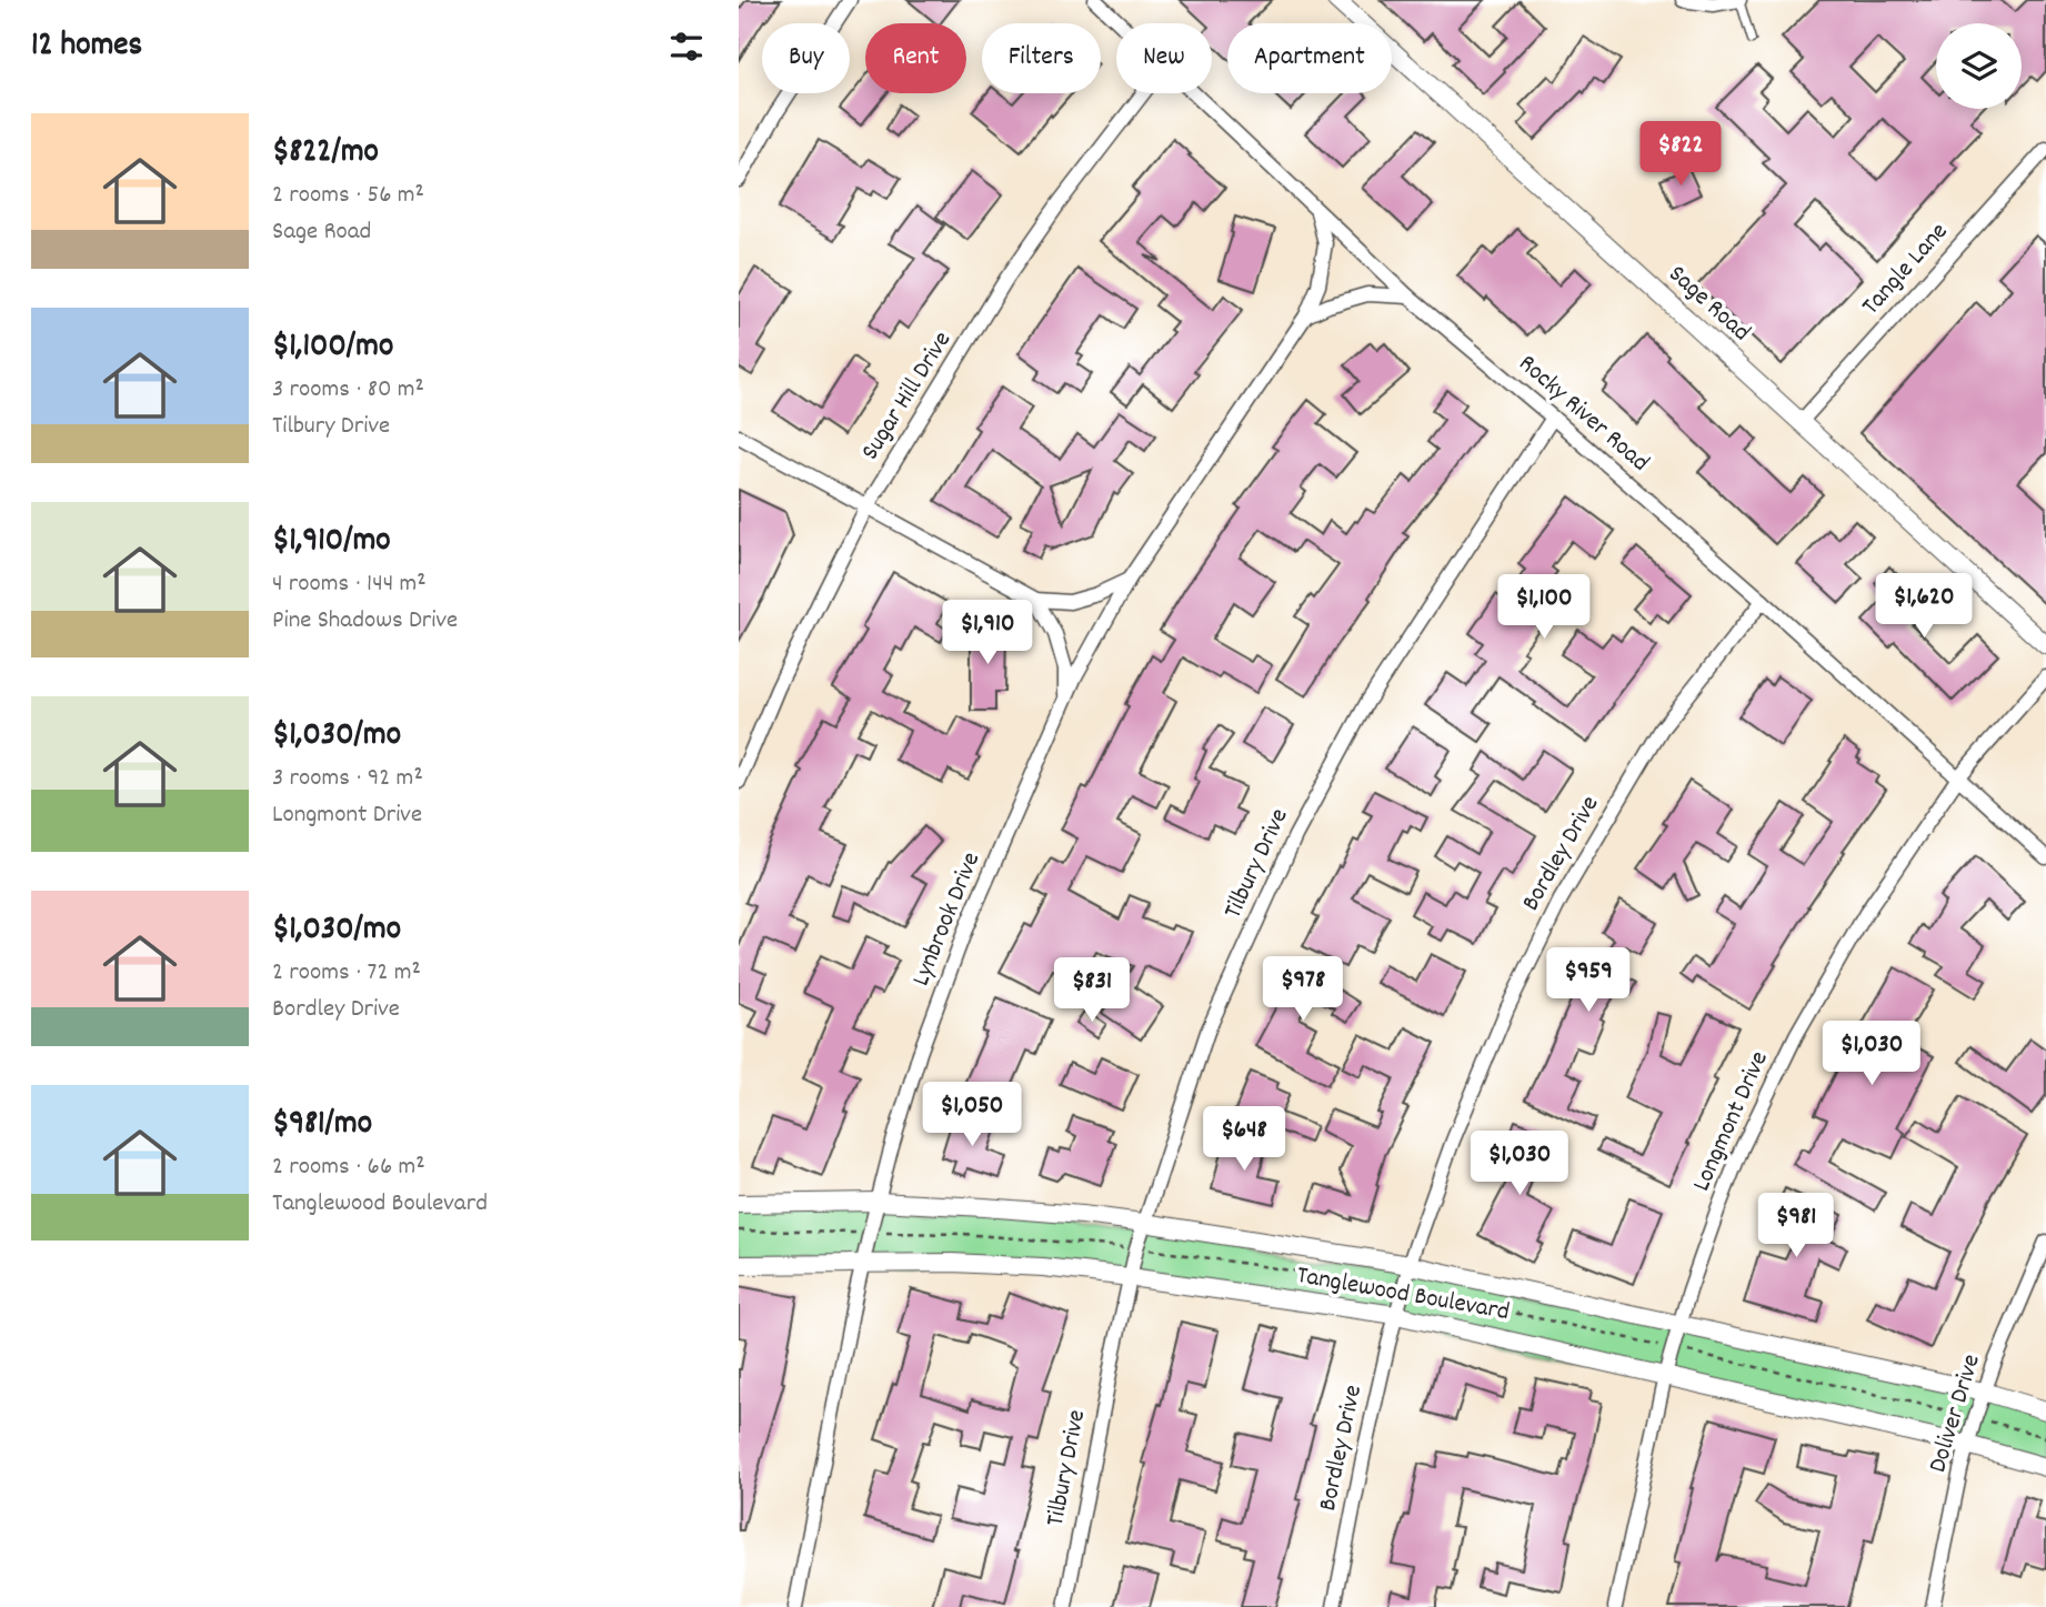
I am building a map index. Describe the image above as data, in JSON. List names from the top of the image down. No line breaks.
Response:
{"streets":{"street":["Tangle Lane","Sage Road","Sugar Hill Drive","Rocky River Road","Bordley Drive","Tilbury Drive","Lynbrook Drive","Longmont Drive","Tanglewood Boulevard","Doliver Drive"]},"crossings":[["Tangle Lane","Sage Road"],["Rocky River Road","Bordley Drive"],["Rocky River Road","Tilbury Drive"],["Rocky River Road","Lynbrook Drive"],["Rocky River Road","Longmont Drive"],["Bordley Drive","Tanglewood Boulevard"],["Tilbury Drive","Tanglewood Boulevard"],["Lynbrook Drive","Tanglewood Boulevard"],["Longmont Drive","Tanglewood Boulevard"],["Tanglewood Boulevard","Doliver Drive"]],"page":{"heading":"12 homes","chip":["Buy","Rent","Filters","New","Apartment"],"list":[{"name":"$822/mo","note":"2 rooms · 56 m² · Sage Road"},{"name":"$1,100/mo","note":"3 rooms · 80 m² · Tilbury Drive"},{"name":"$1,910/mo","note":"4 rooms · 144 m² · Pine Shadows Drive"},{"name":"$1,030/mo","note":"3 rooms · 92 m² · Longmont Drive"},{"name":"$1,030/mo","note":"2 rooms · 72 m² · Bordley Drive"},{"name":"$981/mo","note":"2 rooms · 66 m² · Tanglewood Boulevard"}],"price":["$822","$1,620","$1,100","$1,910","$959","$978","$831","$1,030","$1,050","$648","$1,030","$981"]}}
